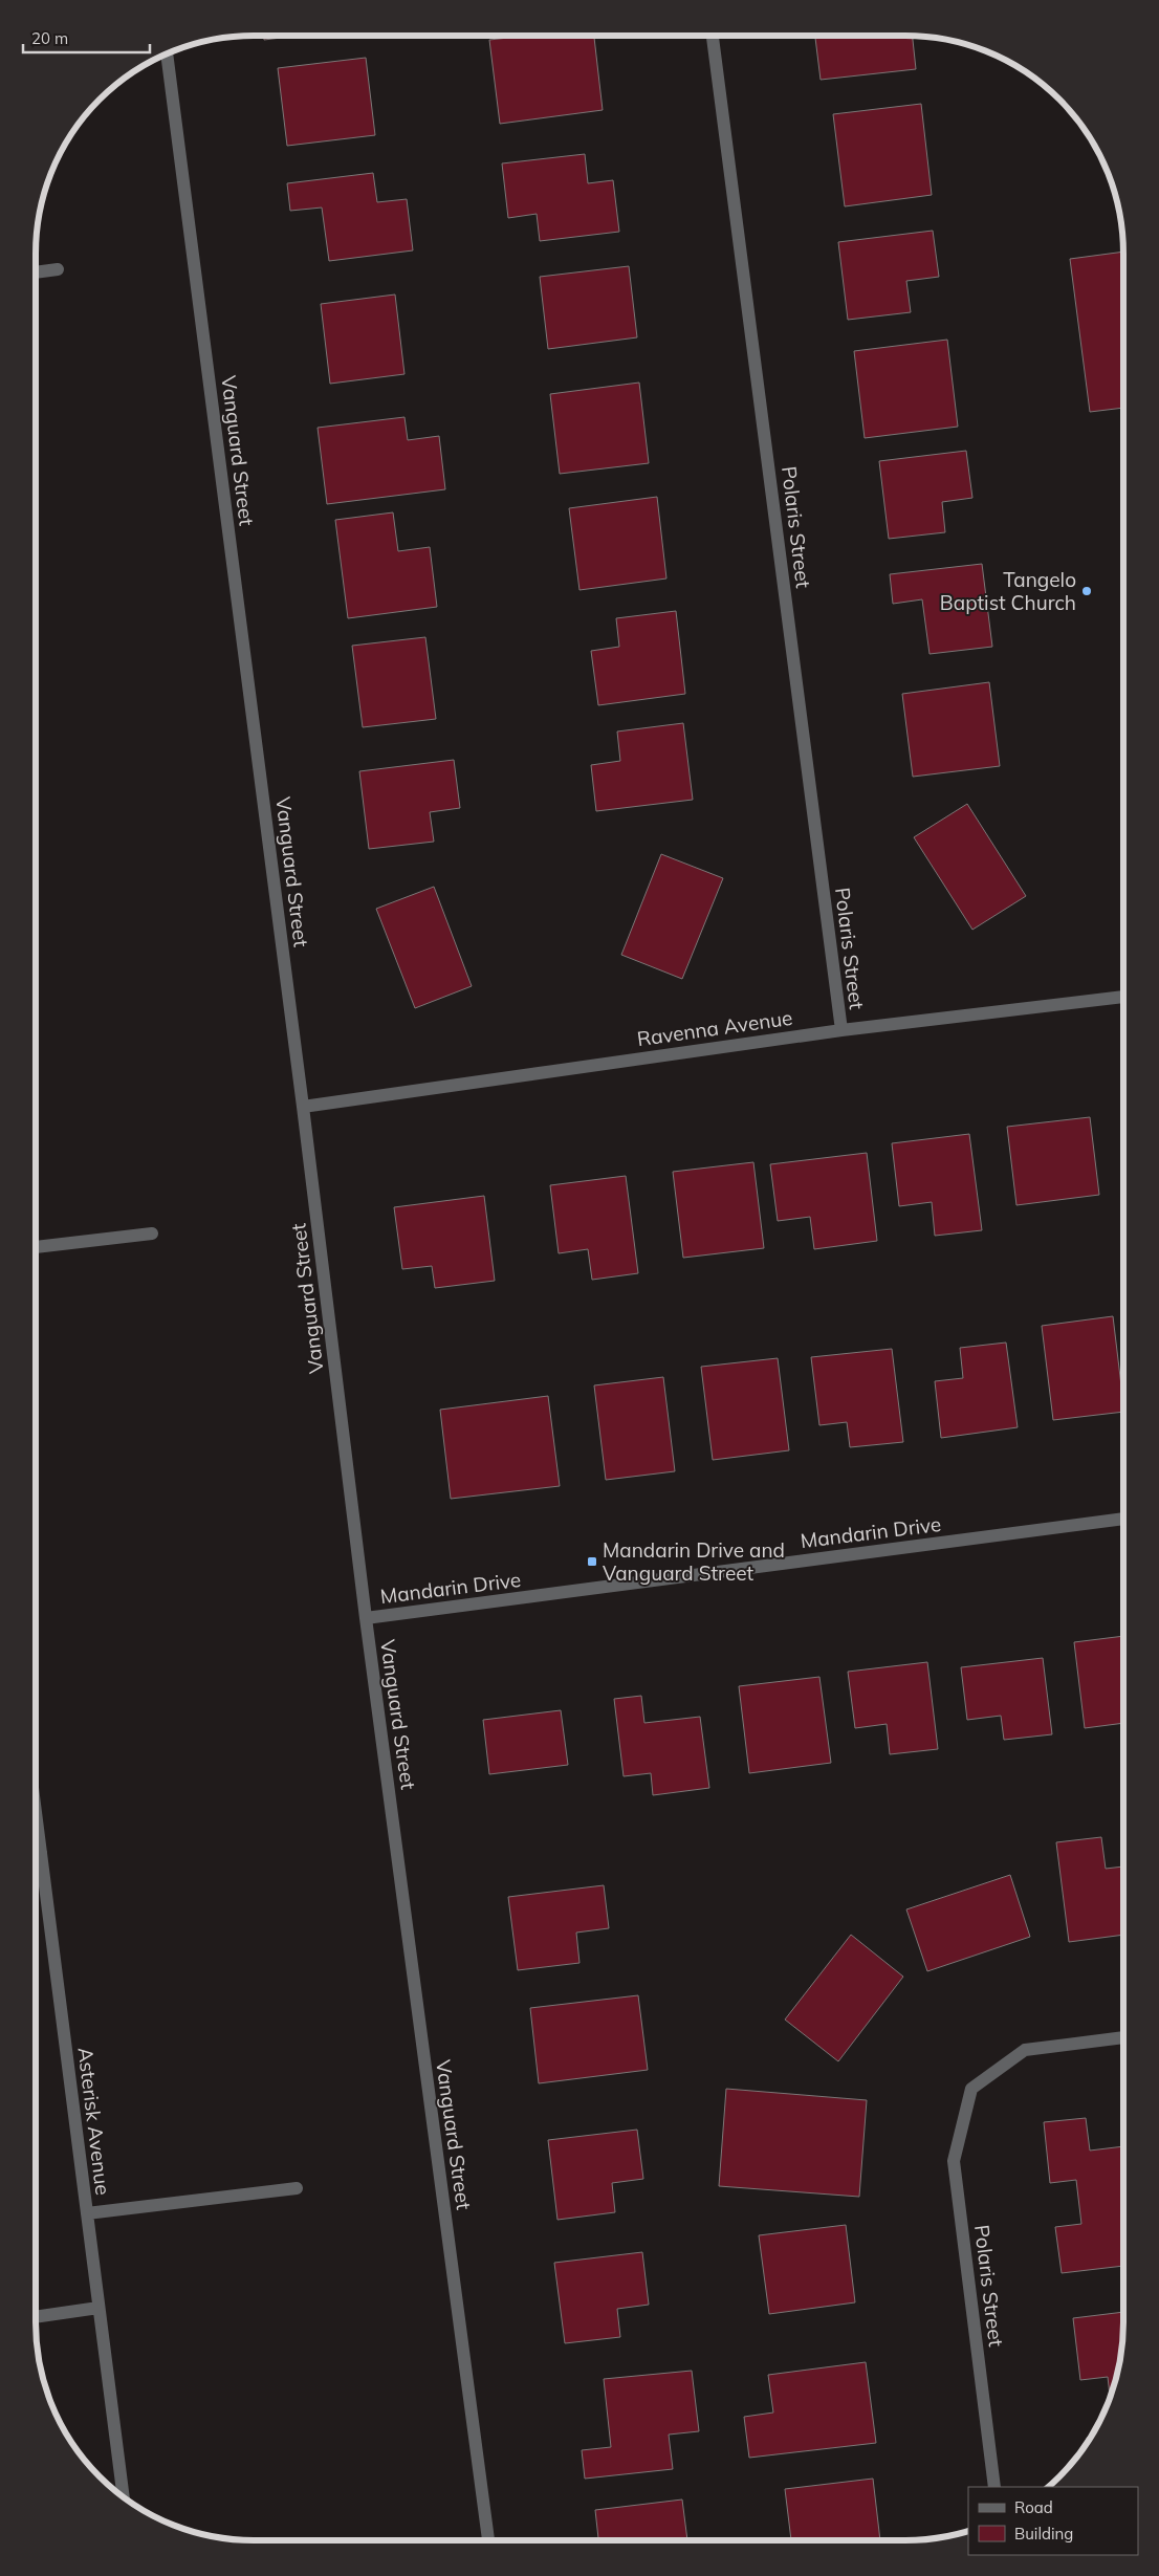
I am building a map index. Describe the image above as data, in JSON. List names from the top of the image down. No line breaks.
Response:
{"streets":{"street":["Vanguard Street","Polaris Street","Ravenna Avenue","Mandarin Drive","Asterisk Avenue"]},"crossings":[["Vanguard Street","Ravenna Avenue"],["Vanguard Street","Mandarin Drive"],["Polaris Street","Ravenna Avenue"]],"places":{"other":["Tangelo Baptist Church"],"transit":["Mandarin Drive and Vanguard Street"]},"legend":["Road","Building"],"scale_bar":"20 m"}
